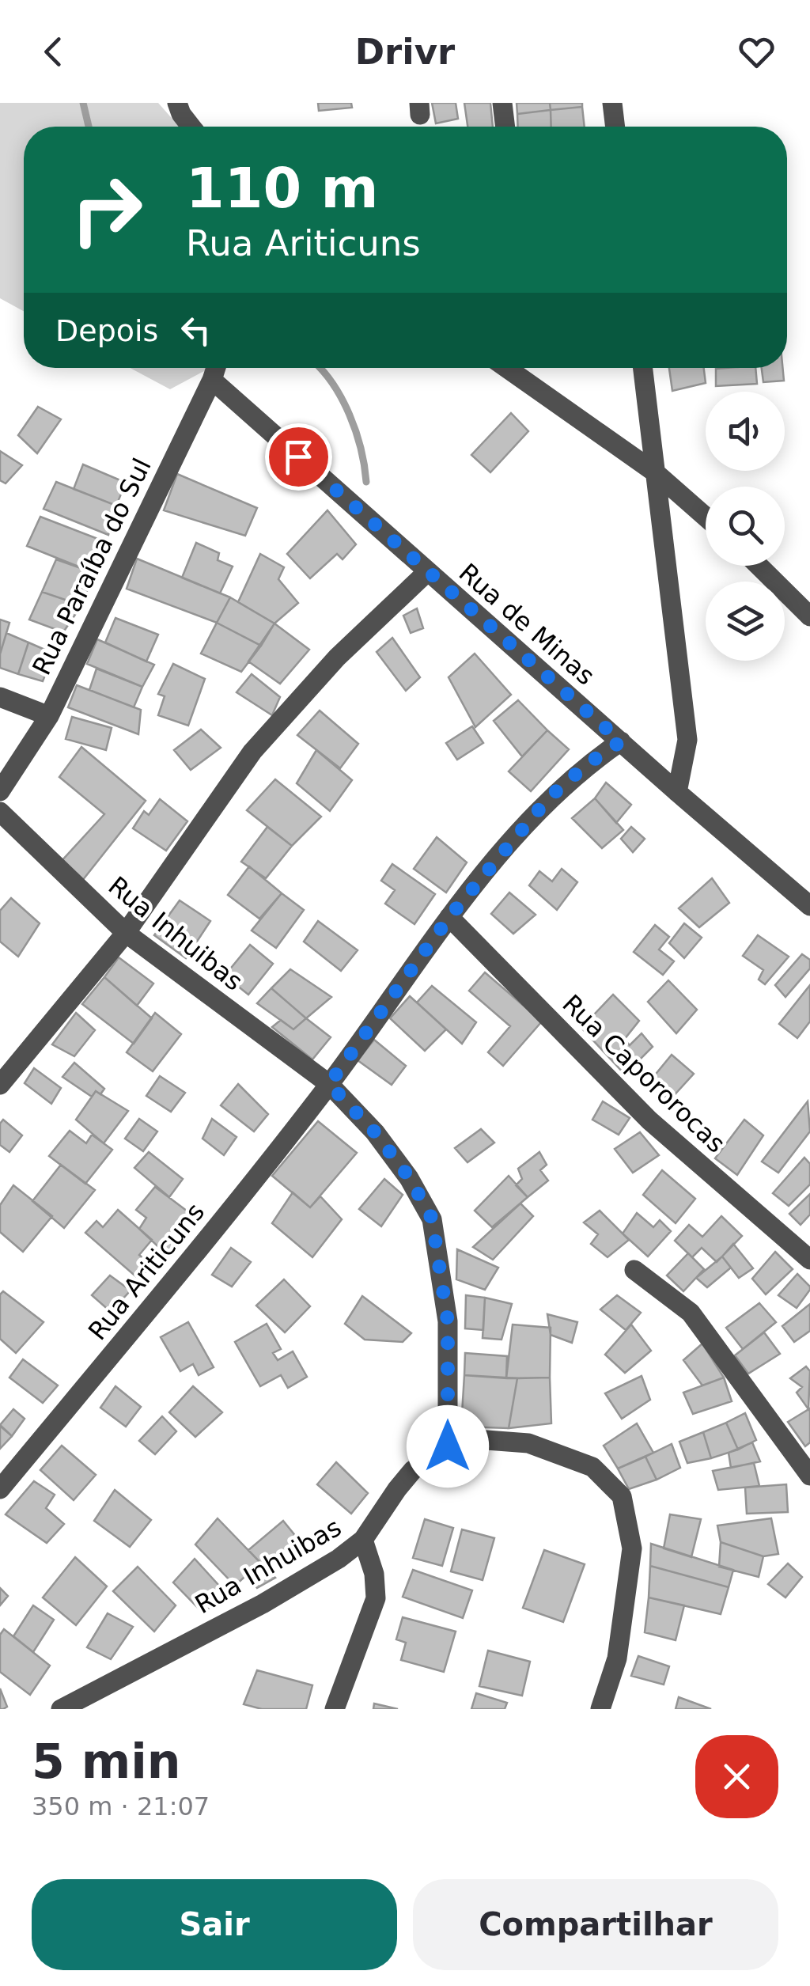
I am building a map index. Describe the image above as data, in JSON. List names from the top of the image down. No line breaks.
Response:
{"streets":{"street":["Rua Paraíba do Sul","Rua de Minas","Rua Inhuibas","Rua Capororocas","Rua Ariticuns"]},"crossings":[["Rua Paraíba do Sul","Rua de Minas"],["Rua de Minas","Rua Ariticuns"],["Rua Inhuibas","Rua Ariticuns"],["Rua Capororocas","Rua Ariticuns"]],"page":{"header":"Drivr","turn":["110 m","Rua Ariticuns"],"then":"Depois","heading":["5 min","350 m · 21:07"],"buttons":["Sair","Compartilhar"]}}
